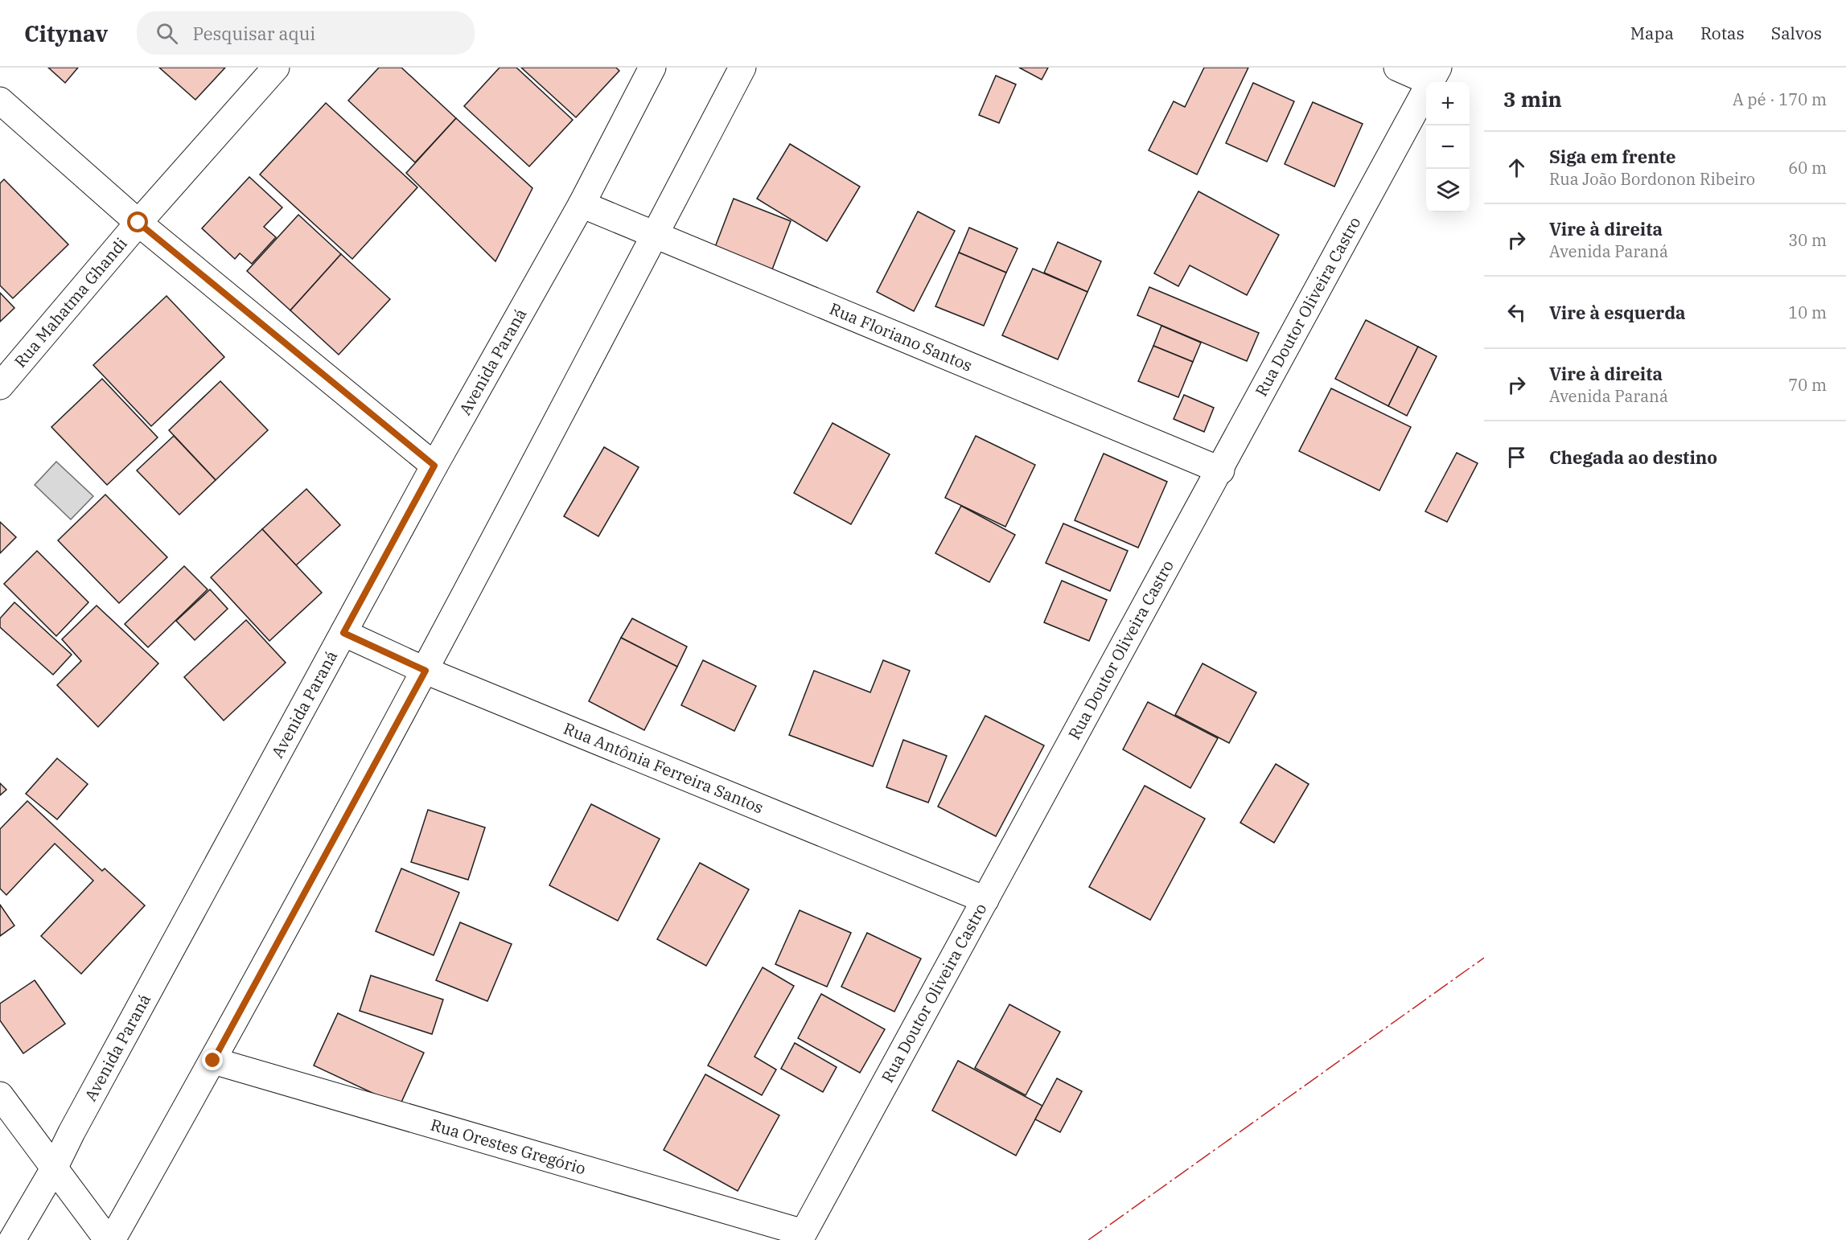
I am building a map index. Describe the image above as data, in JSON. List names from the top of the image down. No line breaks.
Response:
{"streets":{"street":["Rua Mahatma Ghandi","Rua Doutor Oliveira Castro","Rua Floriano Santos","Avenida Paraná","Rua Antônia Ferreira Santos","Rua Orestes Gregório"]},"crossings":[["Rua Doutor Oliveira Castro","Rua Floriano Santos"],["Rua Doutor Oliveira Castro","Rua Antônia Ferreira Santos"],["Rua Doutor Oliveira Castro","Rua Orestes Gregório"],["Rua Floriano Santos","Avenida Paraná"],["Avenida Paraná","Rua Antônia Ferreira Santos"]],"page":{"header":"Citynav","search":"Pesquisar aqui","nav":["Mapa","Rotas","Salvos"],"heading":["3 min","A pé · 170 m"],"map_buttons":["+","−"],"list":[["Siga em frente","Rua João Bordonon Ribeiro","60 m"],["Vire à direita","Avenida Paraná","30 m"],["Vire à esquerda","10 m"],["Vire à direita","Avenida Paraná","70 m"],"Chegada ao destino"]}}
